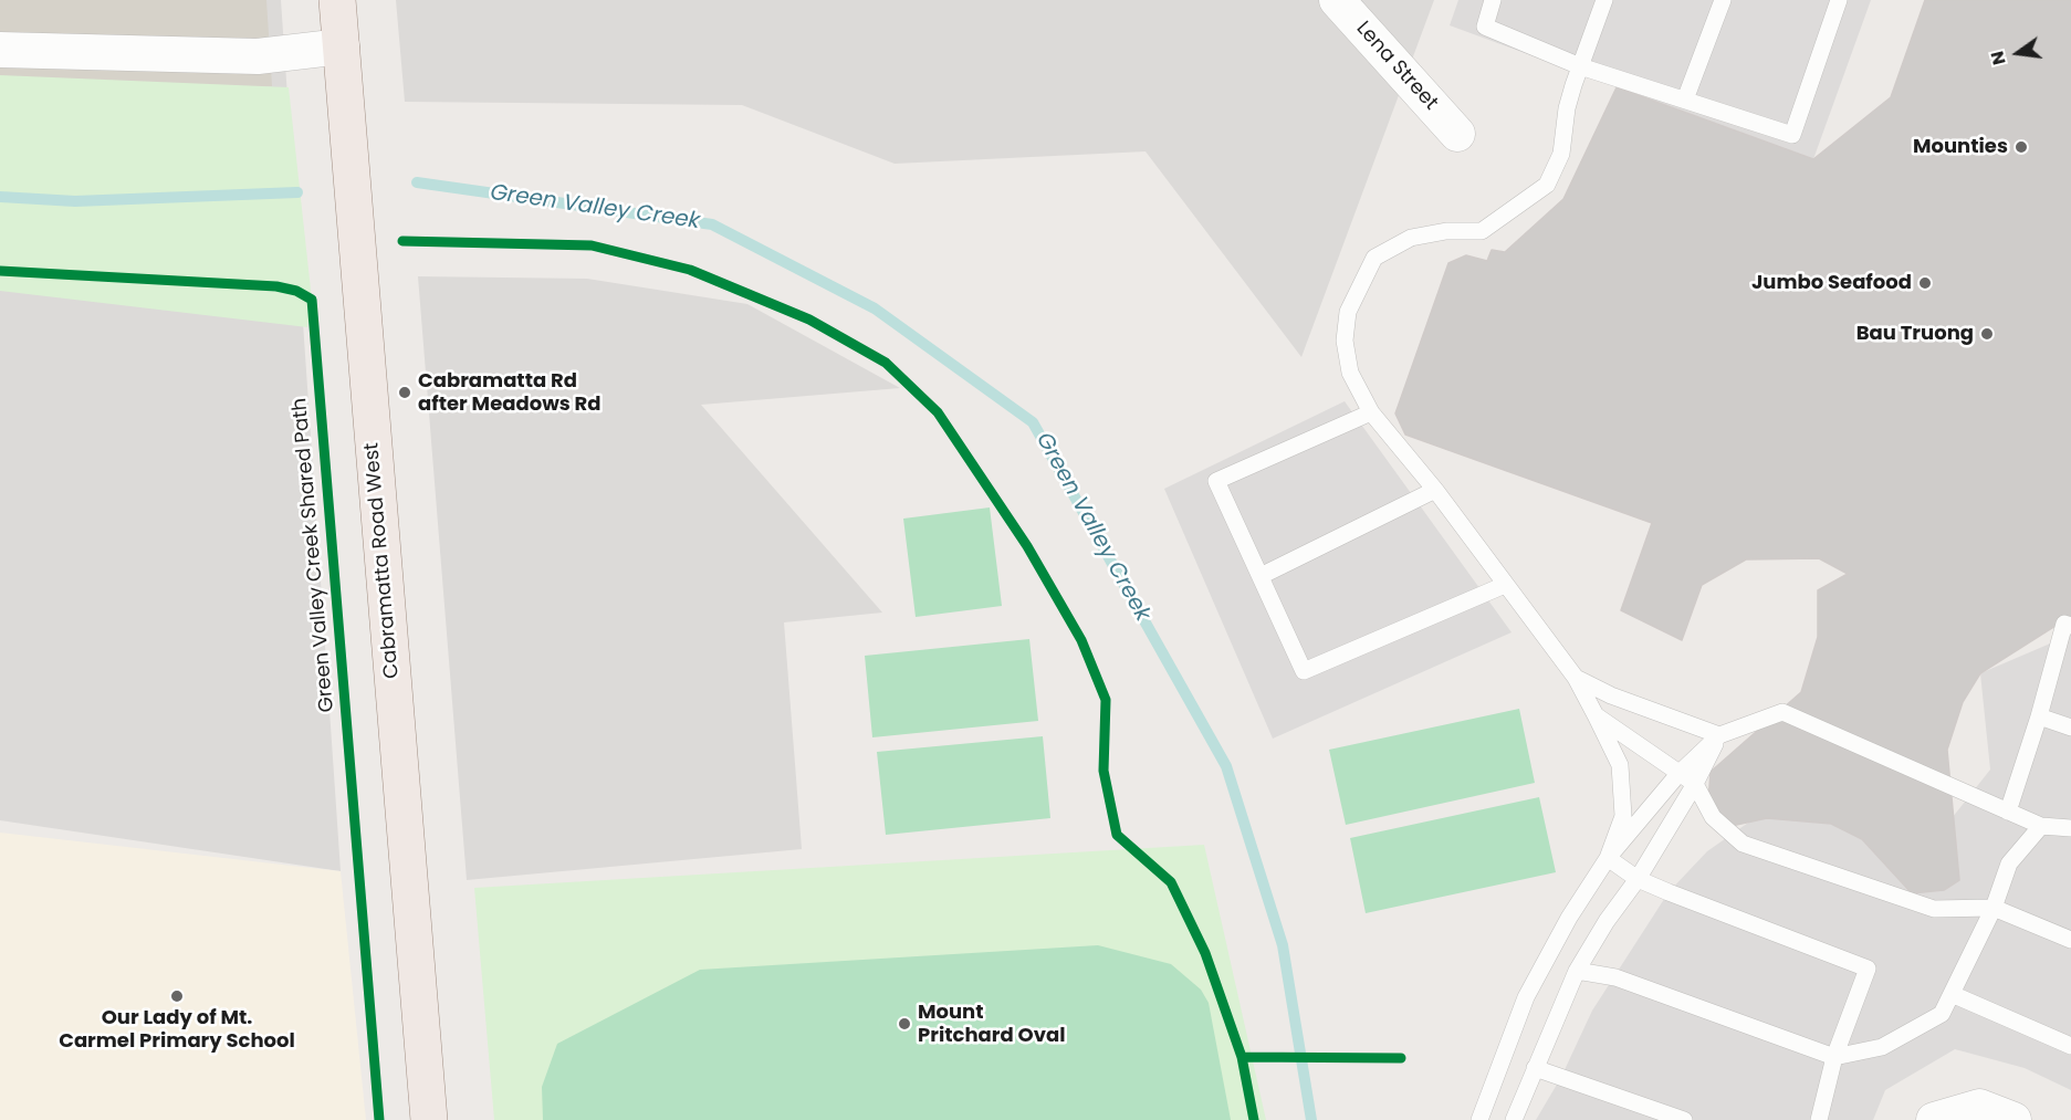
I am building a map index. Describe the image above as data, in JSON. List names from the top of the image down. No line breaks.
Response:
{"streets":{"main road":["Cabramatta Road West"],"street":["Lena Street"],"cycle path":["Green Valley Creek Shared Path"]},"water":["Green Valley Creek"],"places":["Mounties","Jumbo Seafood","Bau Truong","Cabramatta Rd after Meadows Rd","Our Lady of Mt. Carmel Primary School","Mount Pritchard Oval"],"north":"left"}
